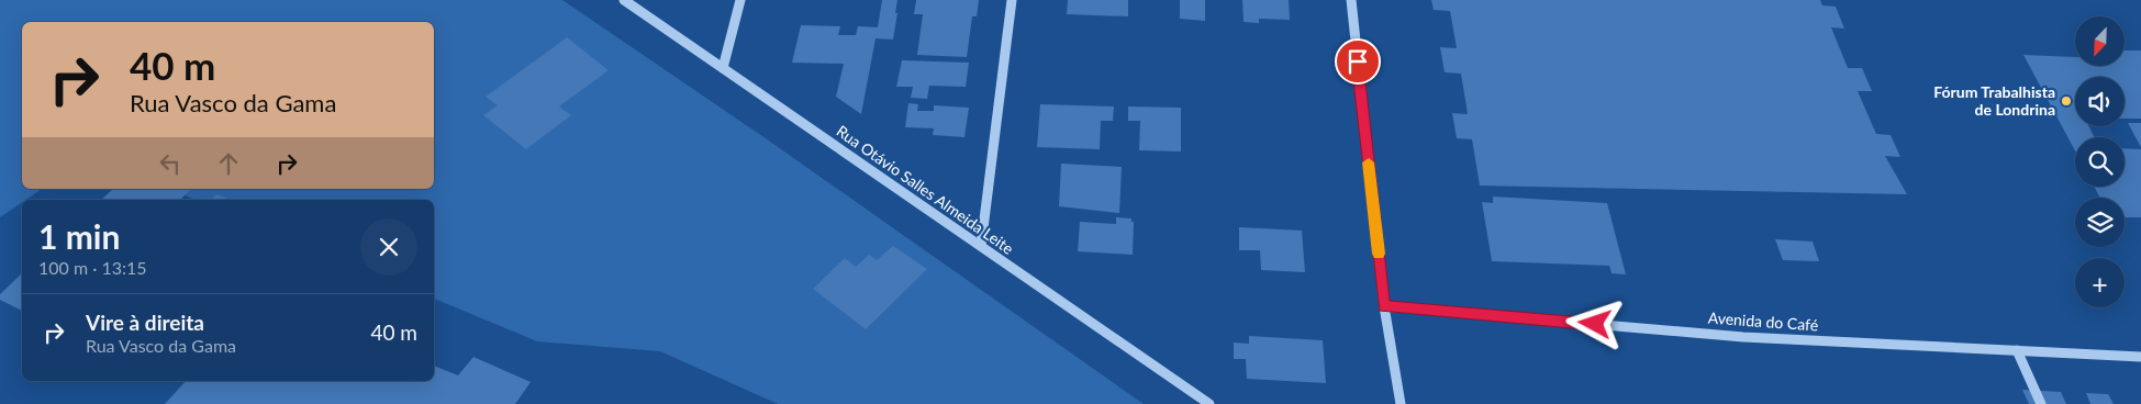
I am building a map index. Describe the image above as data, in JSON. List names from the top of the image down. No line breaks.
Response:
{"streets":{"street":["Rua Otávio Salles Almeida Leite","Avenida do Café"]},"places":["Fórum Trabalhista de Londrina"],"north":"bottom left","page":{"map_buttons":"+","turn":["40 m","Rua Vasco da Gama"],"heading":["1 min","100 m · 13:15"],"list":[{"name":"Vire à direita","note":"Rua Vasco da Gama","value":"40 m"}]}}
